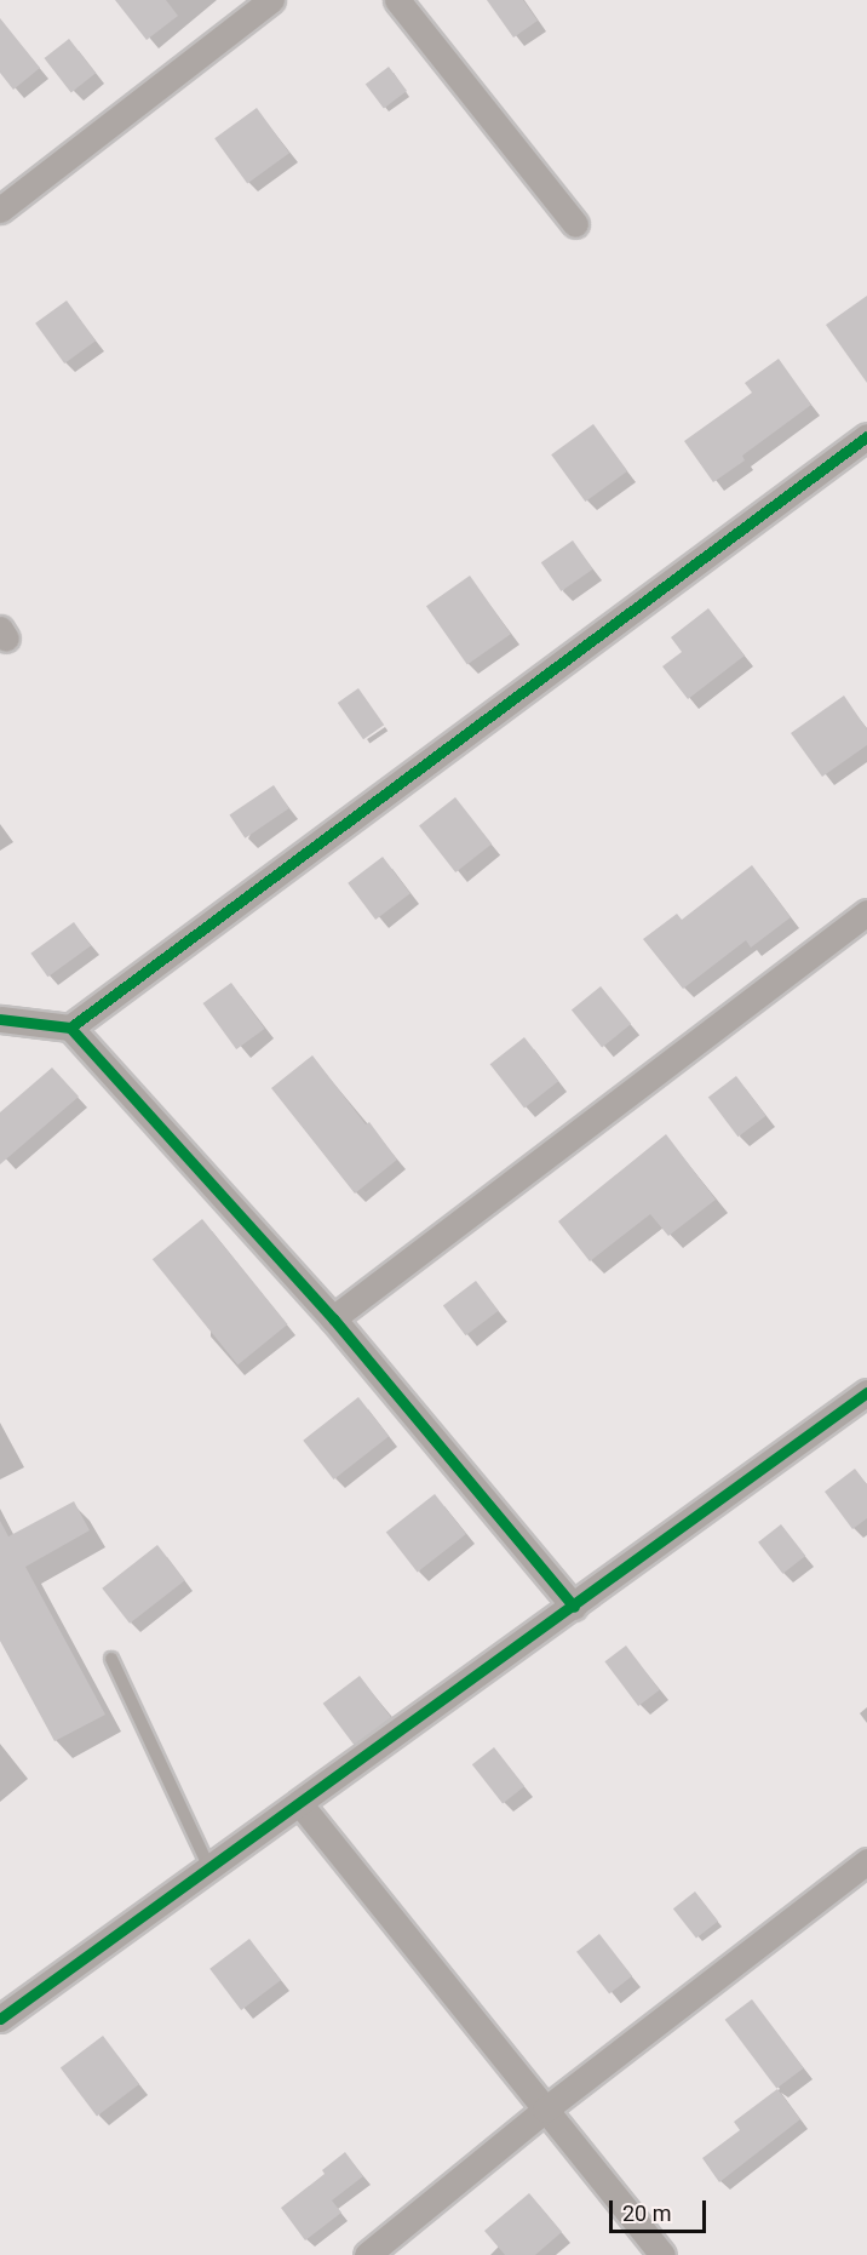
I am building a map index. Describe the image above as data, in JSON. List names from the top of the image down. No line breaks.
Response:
{"scale_bar":"20 m"}
